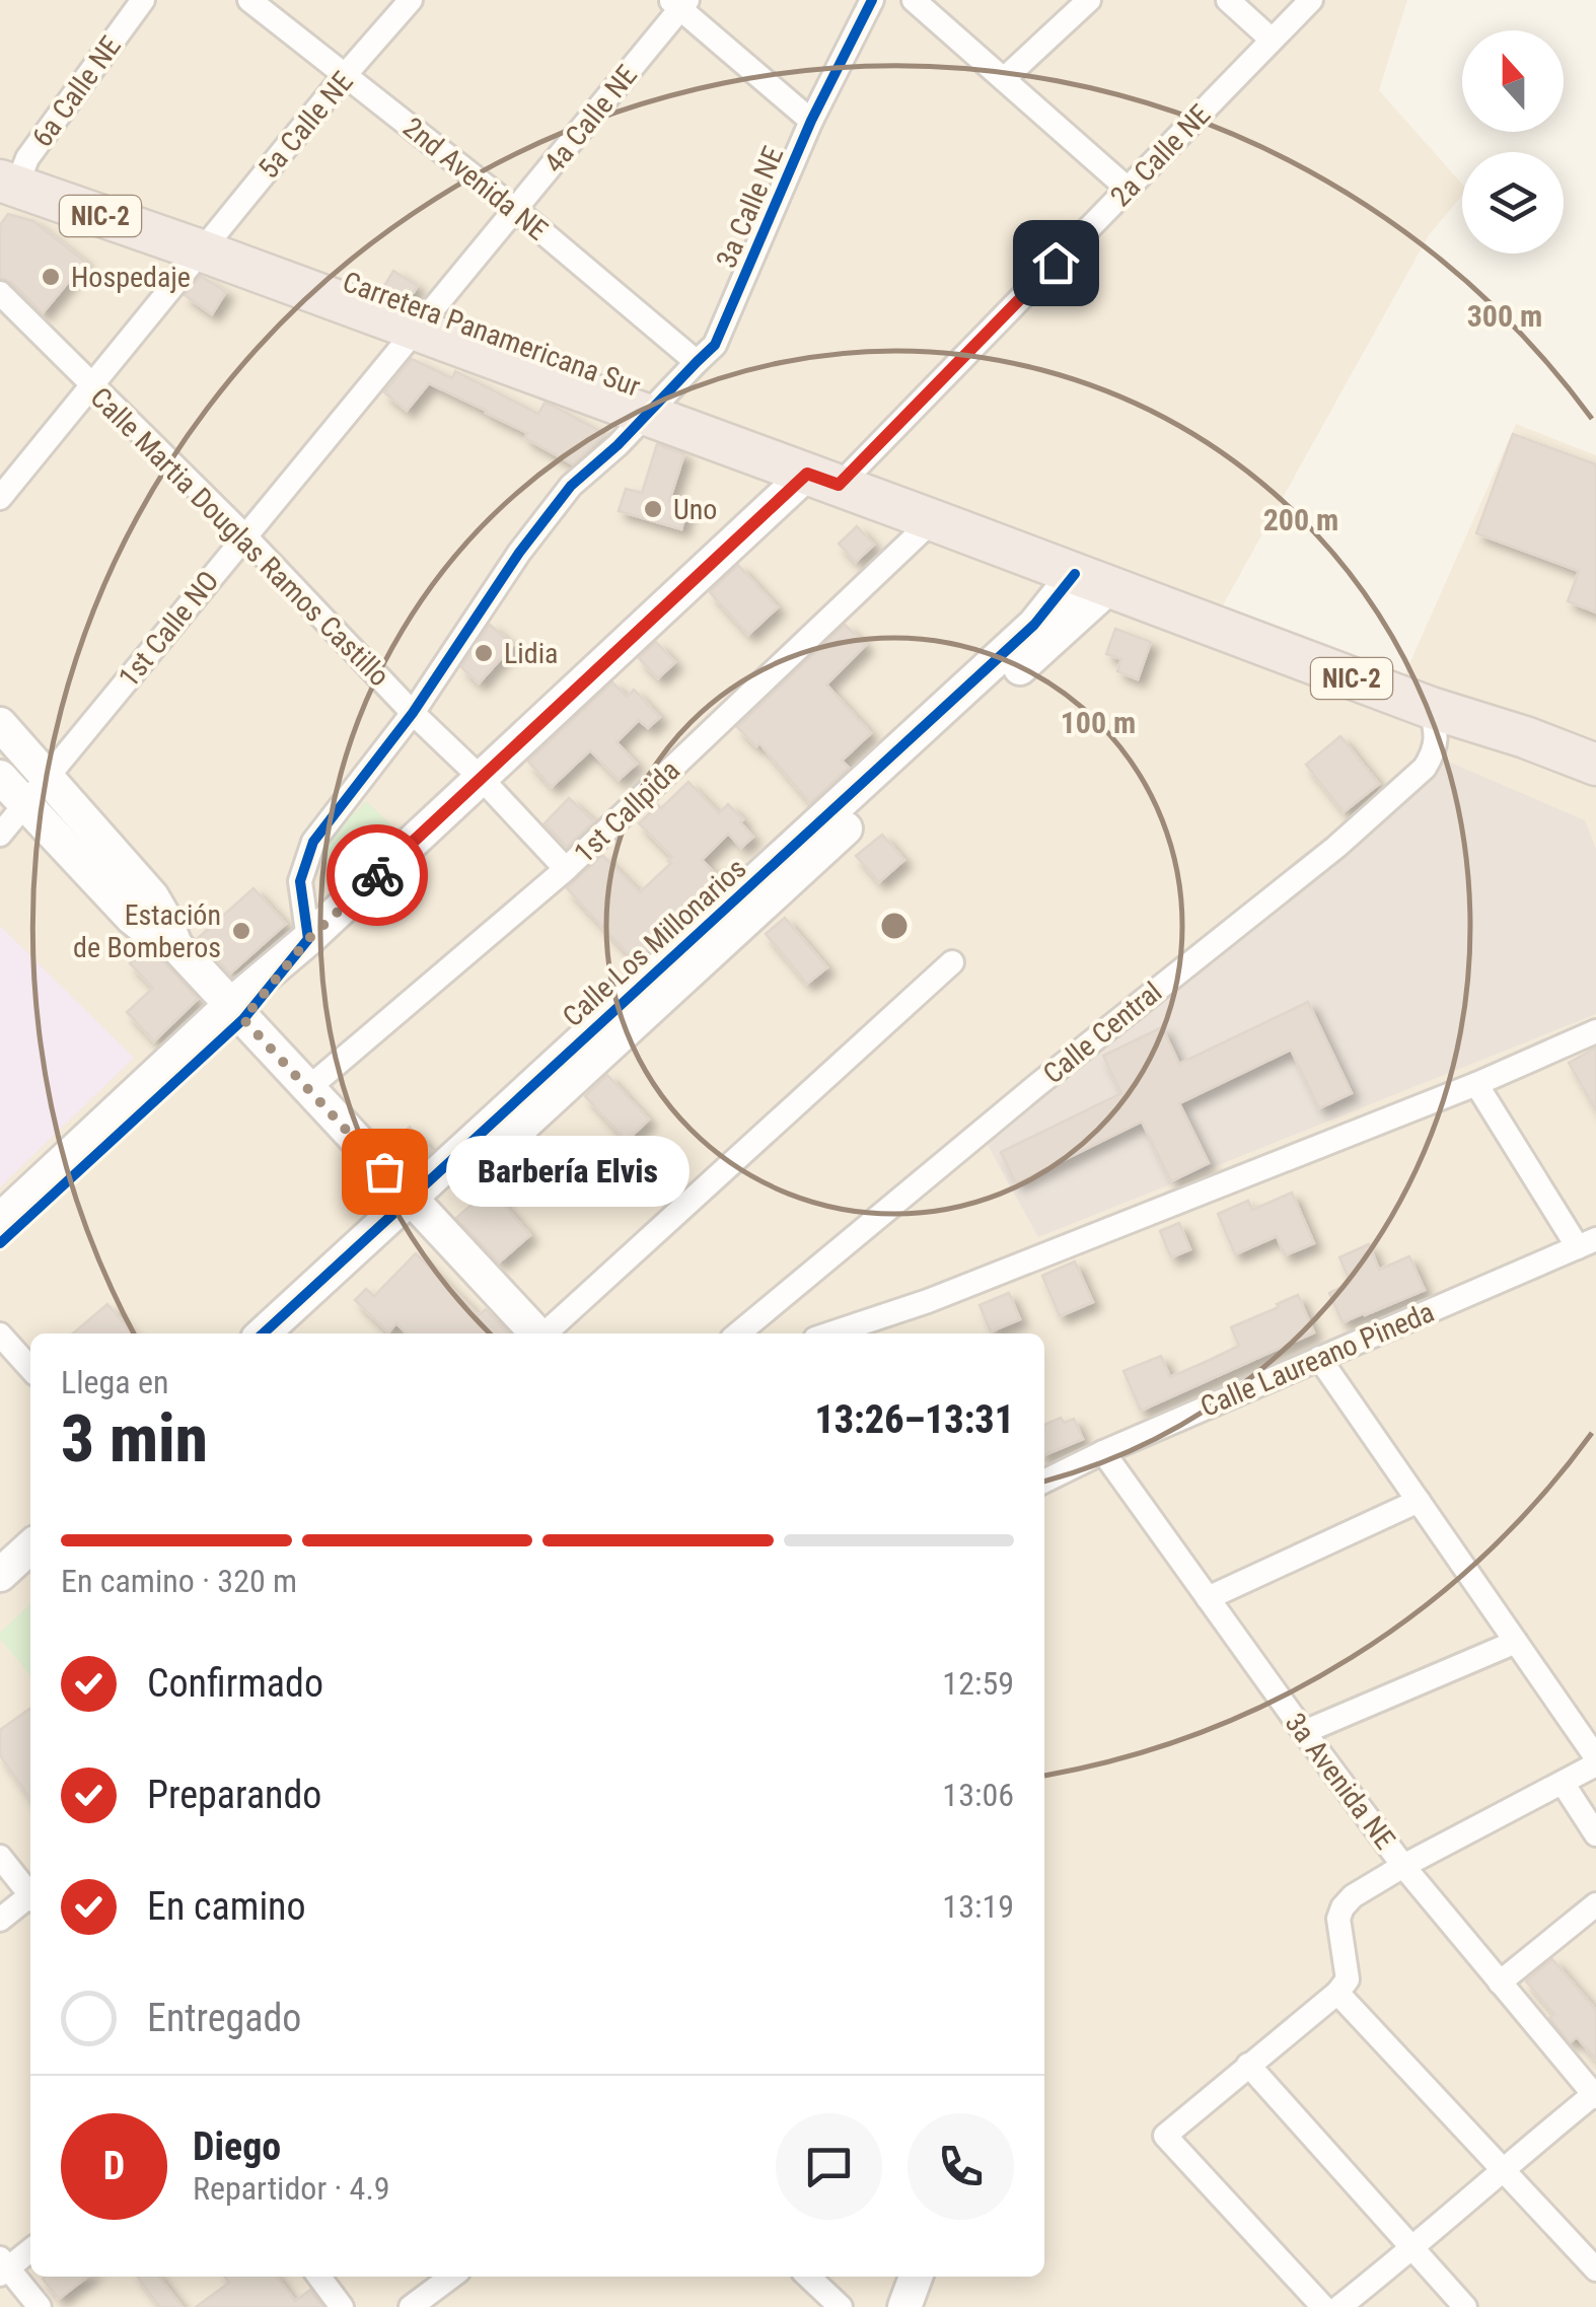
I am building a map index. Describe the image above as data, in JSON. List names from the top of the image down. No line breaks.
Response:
{"streets":{"highway":["NIC-2","Carretera Panamericana Sur"],"street":["6a Calle NE","4a Calle NE","5a Calle NE","2a Calle NE","2nd Avenida NE","3a Calle NE","Calle Martia Douglas Ramos Castillo","1st Calle NO","1st Callpida","Calle Los Millonarios","Calle Central","Calle Laureano Pineda","3a Avenida NE"]},"crossings":[["6a Calle NE","Carretera Panamericana Sur"],["4a Calle NE","2nd Avenida NE"],["4a Calle NE","Carretera Panamericana Sur"],["4a Calle NE","1st Calle NO"],["5a Calle NE","2nd Avenida NE"],["5a Calle NE","Carretera Panamericana Sur"],["5a Calle NE","Calle Martia Douglas Ramos Castillo"],["2a Calle NE","Carretera Panamericana Sur"],["2nd Avenida NE","3a Calle NE"],["3a Calle NE","Carretera Panamericana Sur"],["3a Calle NE","Calle Martia Douglas Ramos Castillo"],["Carretera Panamericana Sur","1st Calle NO"],["Carretera Panamericana Sur","1st Callpida"],["Carretera Panamericana Sur","Calle Los Millonarios"],["Carretera Panamericana Sur","Calle Central"],["Calle Martia Douglas Ramos Castillo","1st Calle NO"],["Calle Martia Douglas Ramos Castillo","1st Callpida"],["Calle Laureano Pineda","3a Avenida NE"]],"places":["Hospedaje","Uno","Lidia","Estación de Bomberos","Barbería Elvis"],"north":"top","page":{"bubble":"Barbería Elvis","heading":["3 min","Llega en","13:26–13:31"],"panel":["Diego","Repartidor · 4.9"],"bar":"En camino · 320 m","list":[["Confirmado","12:59"],["Preparando","13:06"],["En camino","13:19"],"Entregado"],"round":"D"},"rings":["300 m","200 m","100 m"]}
